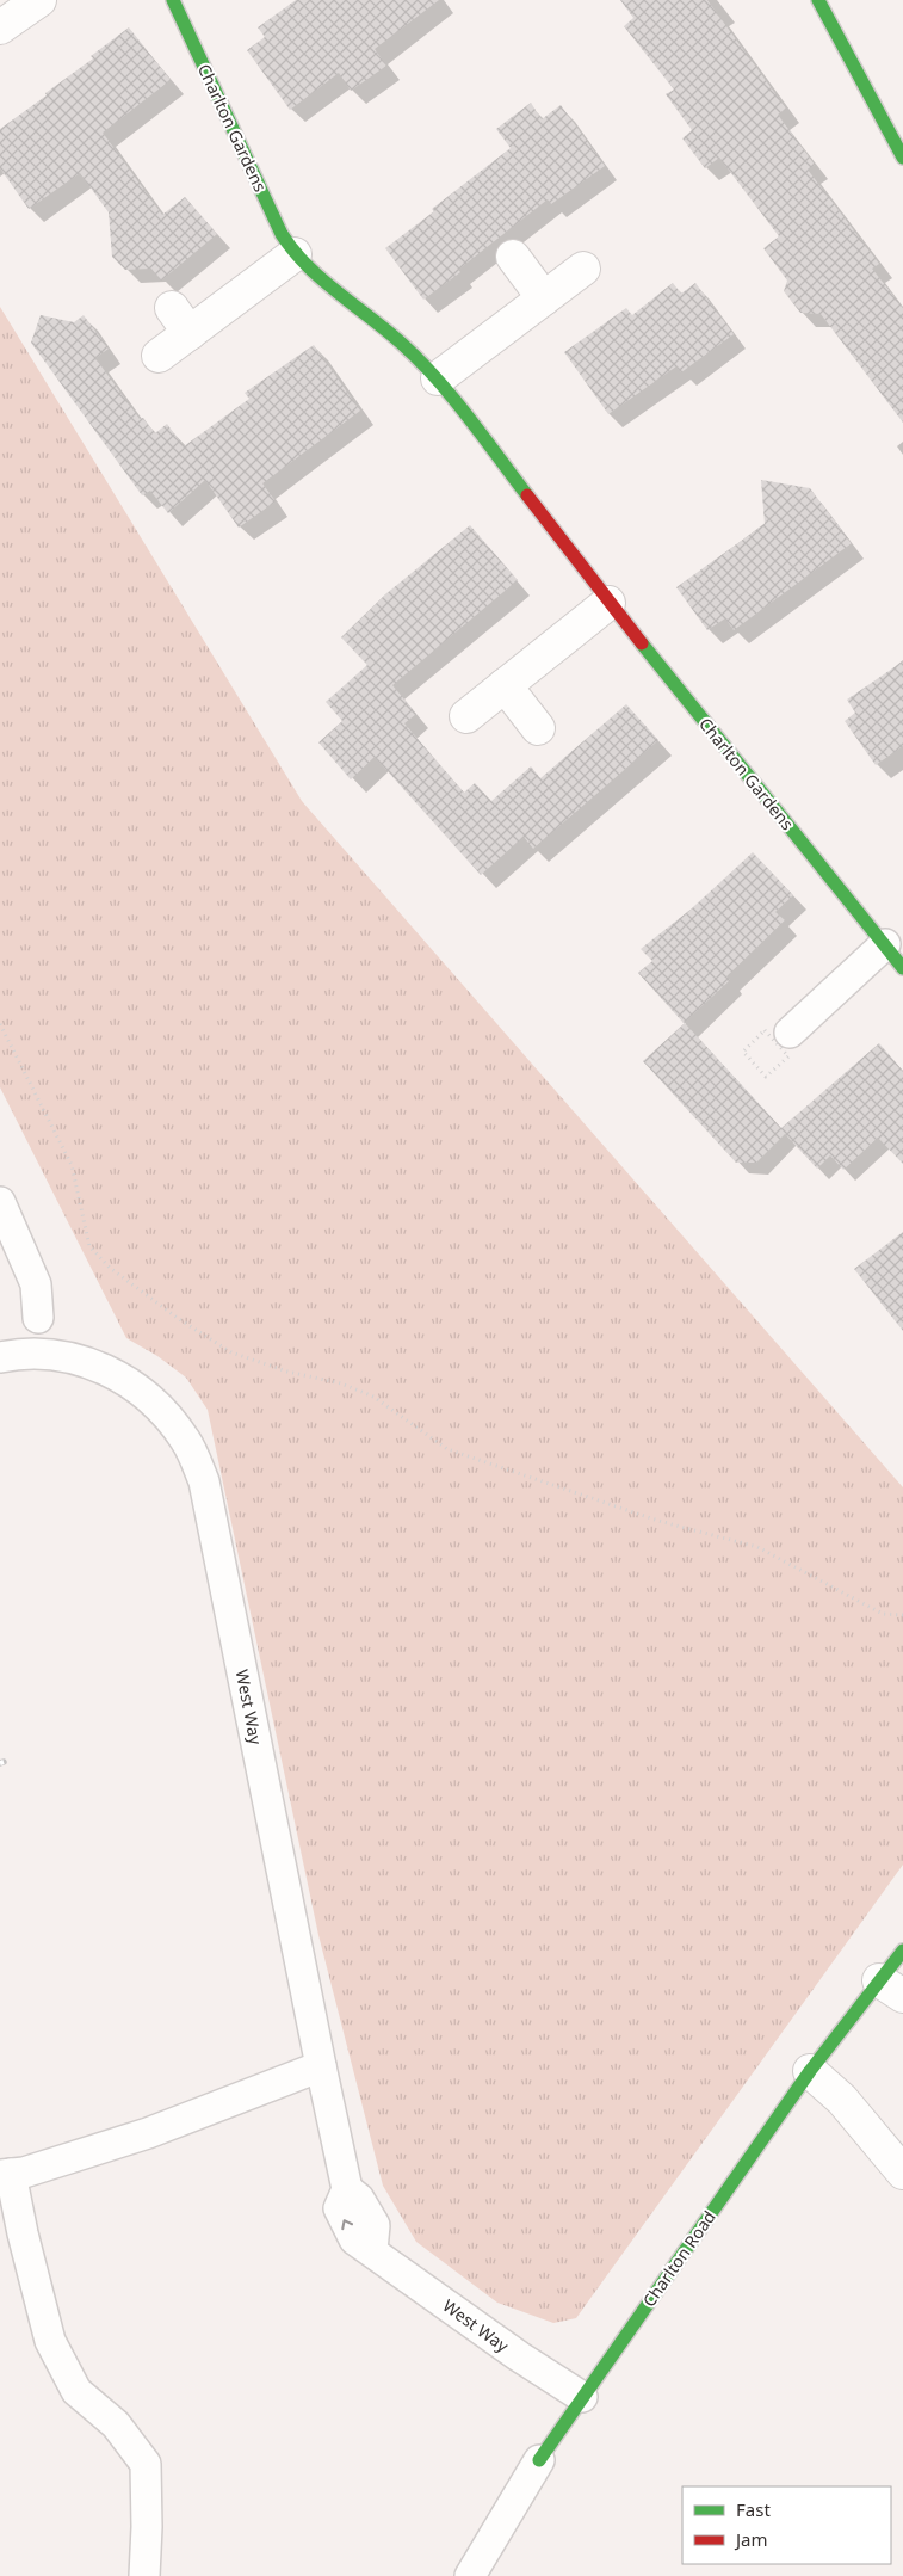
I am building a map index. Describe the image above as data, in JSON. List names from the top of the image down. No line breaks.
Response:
{"streets":{"street":["Charlton Gardens","Charlton Road"],"lane":["West Way"]},"crossings":[["West Way","Charlton Road"]],"legend":["Fast","Jam"]}
